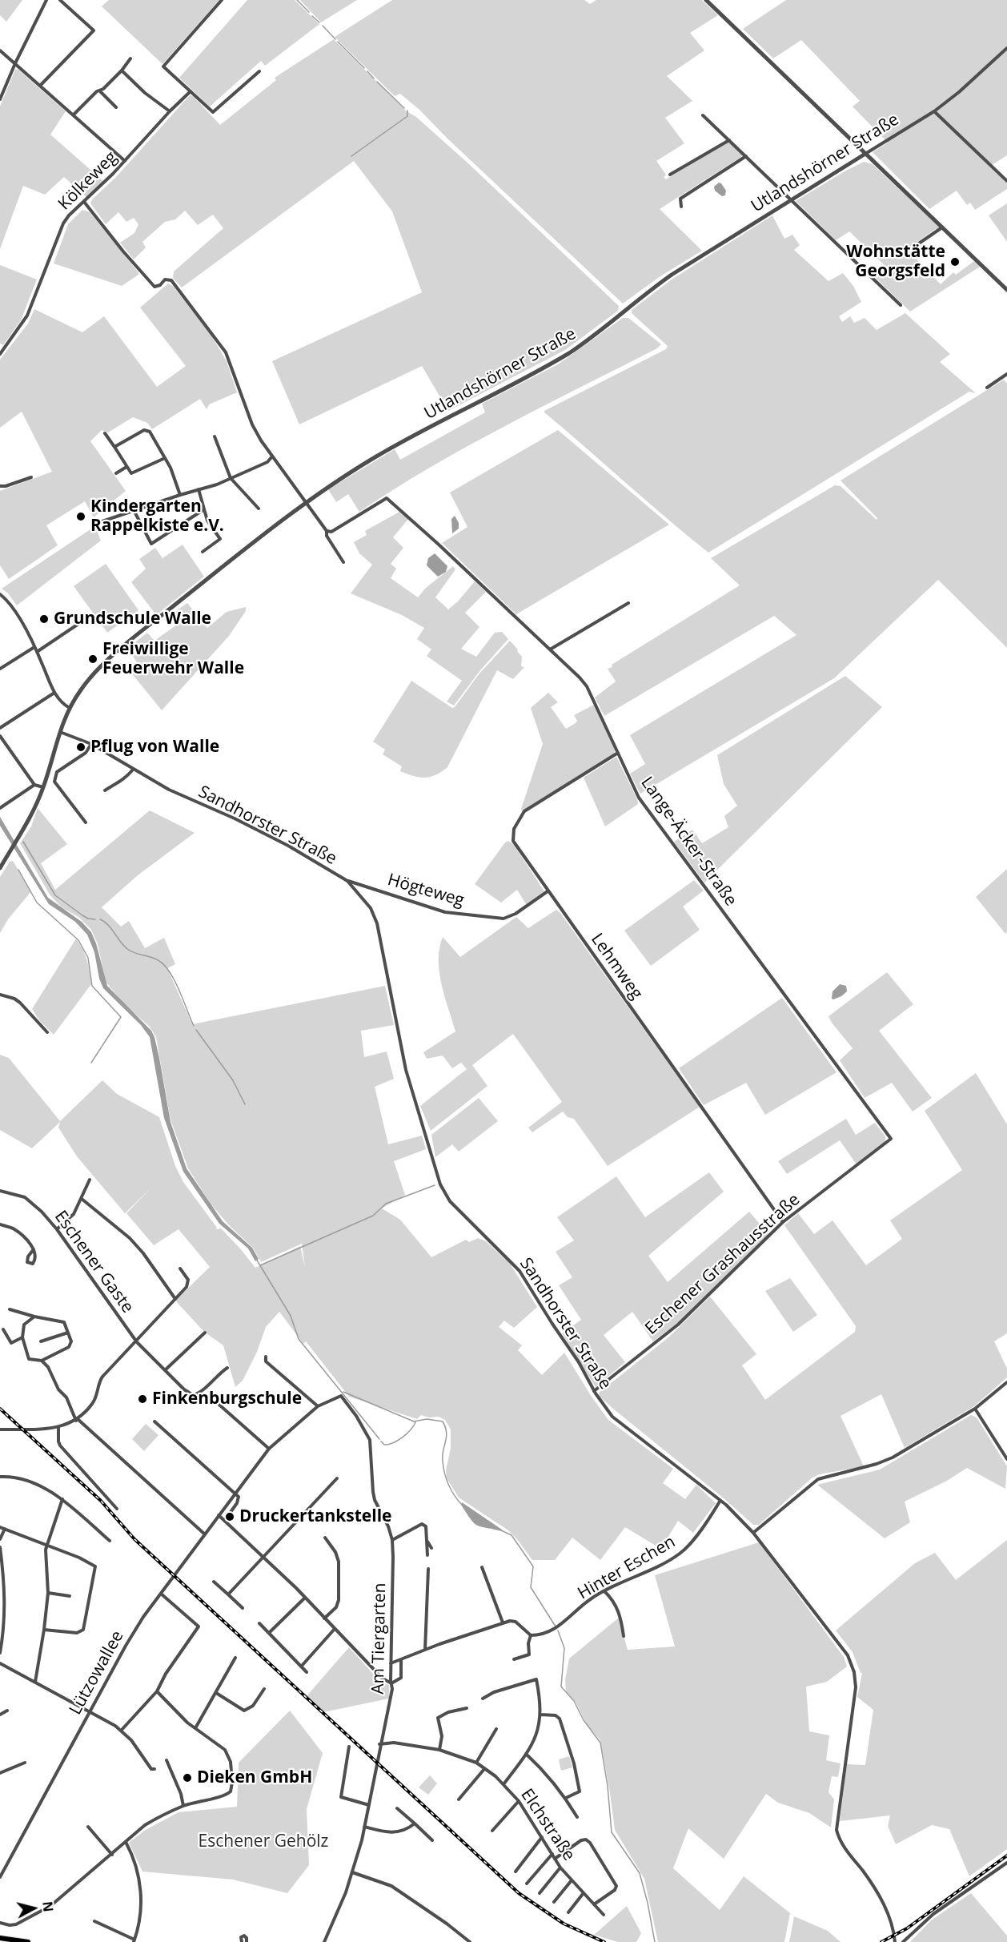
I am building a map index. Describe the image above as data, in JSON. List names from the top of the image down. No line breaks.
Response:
{"streets":{"street":["Utlandshörner Straße","Kölkeweg","Sandhorster Straße","Lange-Äcker-Straße","Högteweg","Lehmweg","Eschener Gaste","Eschener Grashausstraße","Hinter Eschen","Am Tiergarten","Lützowallee","Elchstraße"]},"crossings":[["Utlandshörner Straße","Sandhorster Straße"],["Sandhorster Straße","Högteweg"],["Sandhorster Straße","Eschener Grashausstraße"],["Sandhorster Straße","Hinter Eschen"],["Lange-Äcker-Straße","Lehmweg"],["Lange-Äcker-Straße","Eschener Grashausstraße"],["Högteweg","Lehmweg"],["Lehmweg","Eschener Grashausstraße"],["Am Tiergarten","Lützowallee"],["Am Tiergarten","Elchstraße"]],"parks":["Eschener Gehölz"],"places":["Wohnstätte Georgsfeld","Kindergarten Rappelkiste e.V.","Grundschule Walle","Freiwillige Feuerwehr Walle","Pflug von Walle","Finkenburgschule","Druckertankstelle","Dieken GmbH"],"north":"right"}
